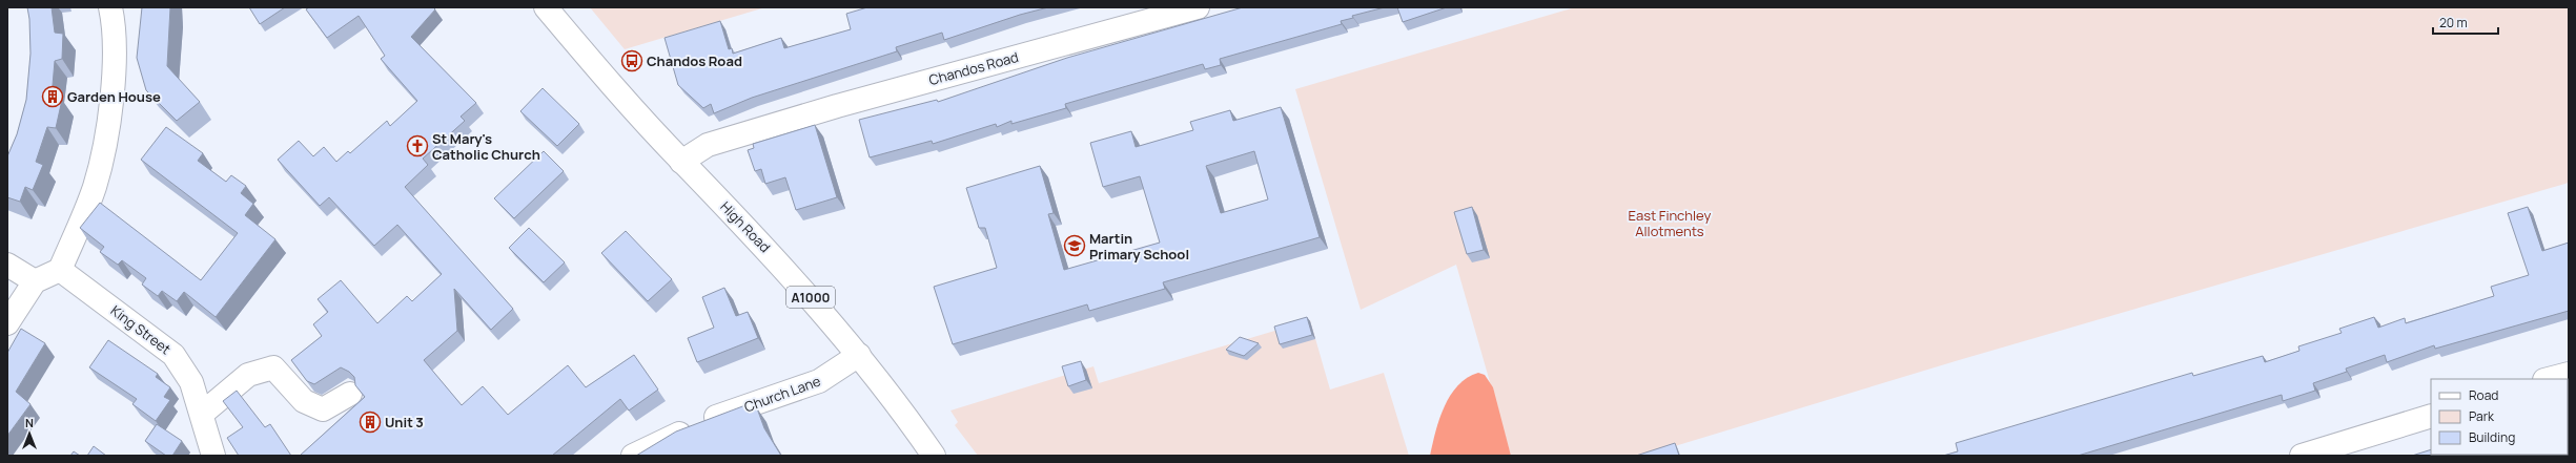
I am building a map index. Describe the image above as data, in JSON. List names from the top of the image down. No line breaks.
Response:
{"streets":{"street":["Chandos Road","High Road","A1000","King Street","Church Lane"]},"crossings":[["Chandos Road","High Road"],["High Road","Church Lane"]],"parks":["East Finchley Allotments"],"places":{"bus stop":["Chandos Road"],"building":["Garden House","Unit 3"],"church":["St Mary's Catholic Church"],"school or university":["Martin Primary School"]},"legend":["Road","Park","Building"],"scale_bar":"20 m","north":"top"}
